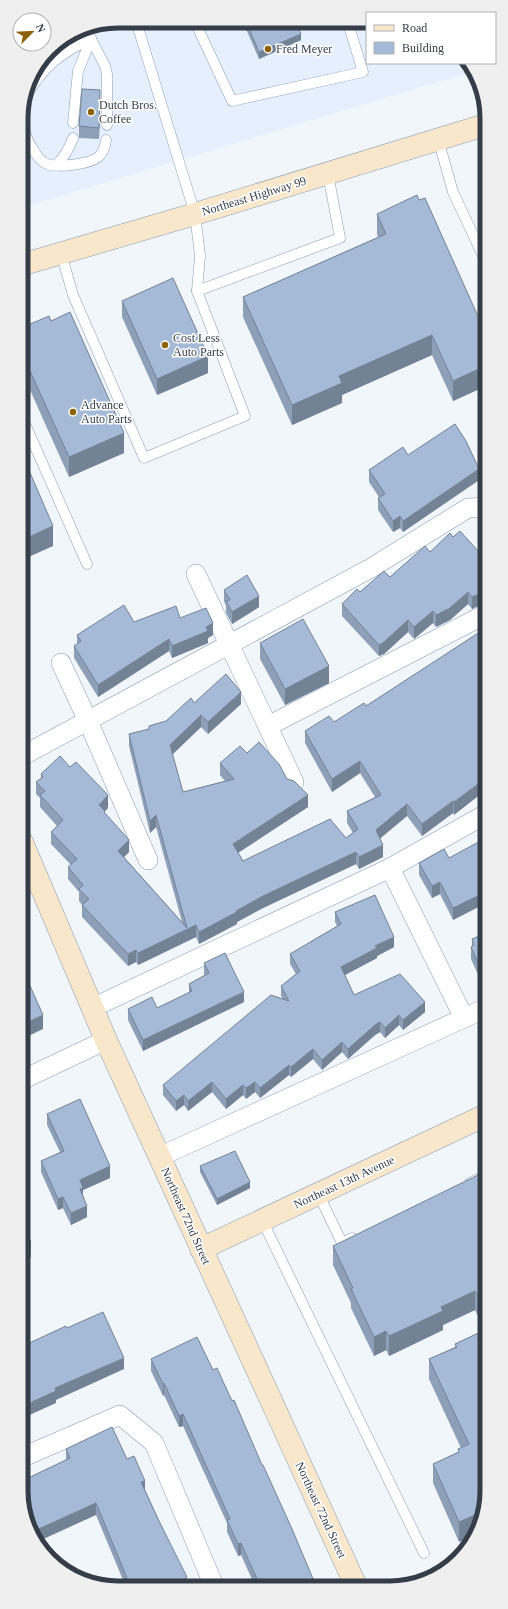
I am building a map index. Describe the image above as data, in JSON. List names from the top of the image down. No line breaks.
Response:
{"streets":{"street":["Northeast Highway 99","Northeast 13th Avenue","Northeast 72nd Street"]},"crossings":[["Northeast 13th Avenue","Northeast 72nd Street"]],"places":["Fred Meyer","Dutch Bros. Coffee","Cost Less Auto Parts","Advance Auto Parts"],"legend":["Road","Building"],"north":"top right"}
